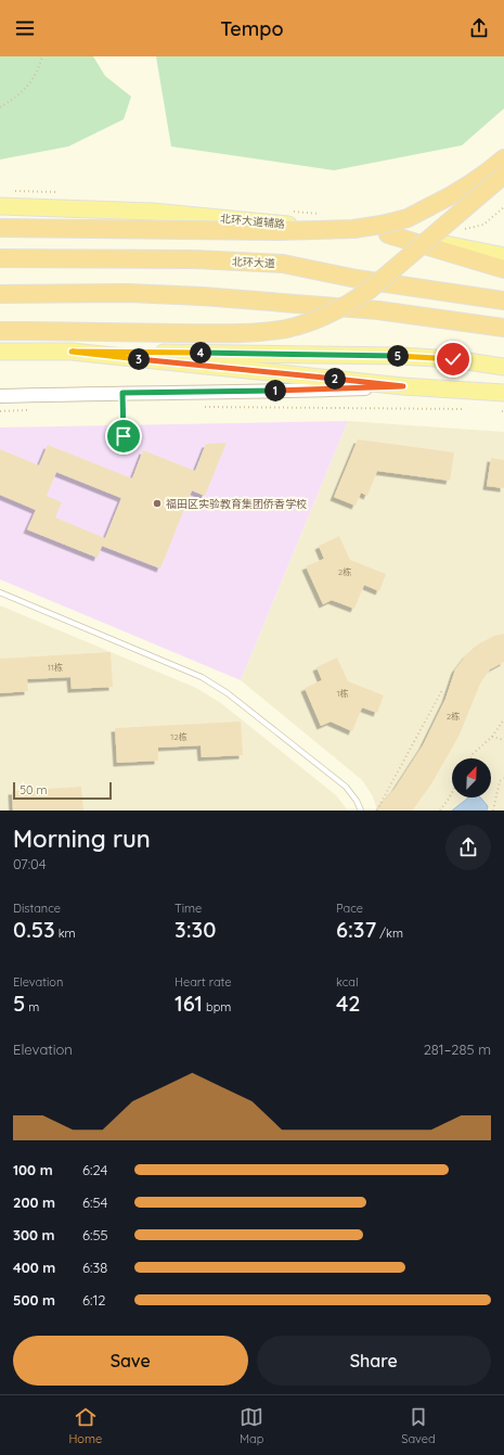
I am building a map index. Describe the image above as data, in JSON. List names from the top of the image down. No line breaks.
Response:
{"streets":{"highway":["北环大道"],"main road":["北环大道辅路"]},"places":["福田区实验教育集团侨香学校"],"house_numbers":["2栋","11栋","1栋","2栋","12栋"],"scale_bar":"50 m","north":"top right","page":{"header":"Tempo","pins":["4","5","3","2","1"],"scale":"50 m","heading":["Morning run","07:04"],"stats":[["Distance","0.53 km"],["Time","3:30"],["Pace","6:37 /km"],["Elevation","5 m"],["Heart rate","161 bpm"],["kcal","42"]],"chart":["Elevation","281–285 m"],"list":[{"name":"100 m","note":"6:24"},{"name":"200 m","note":"6:54"},{"name":"300 m","note":"6:55"},{"name":"400 m","note":"6:38"},{"name":"500 m","note":"6:12"}],"buttons":["Save","Share"],"tabs":["Home","Map","Saved"]}}
